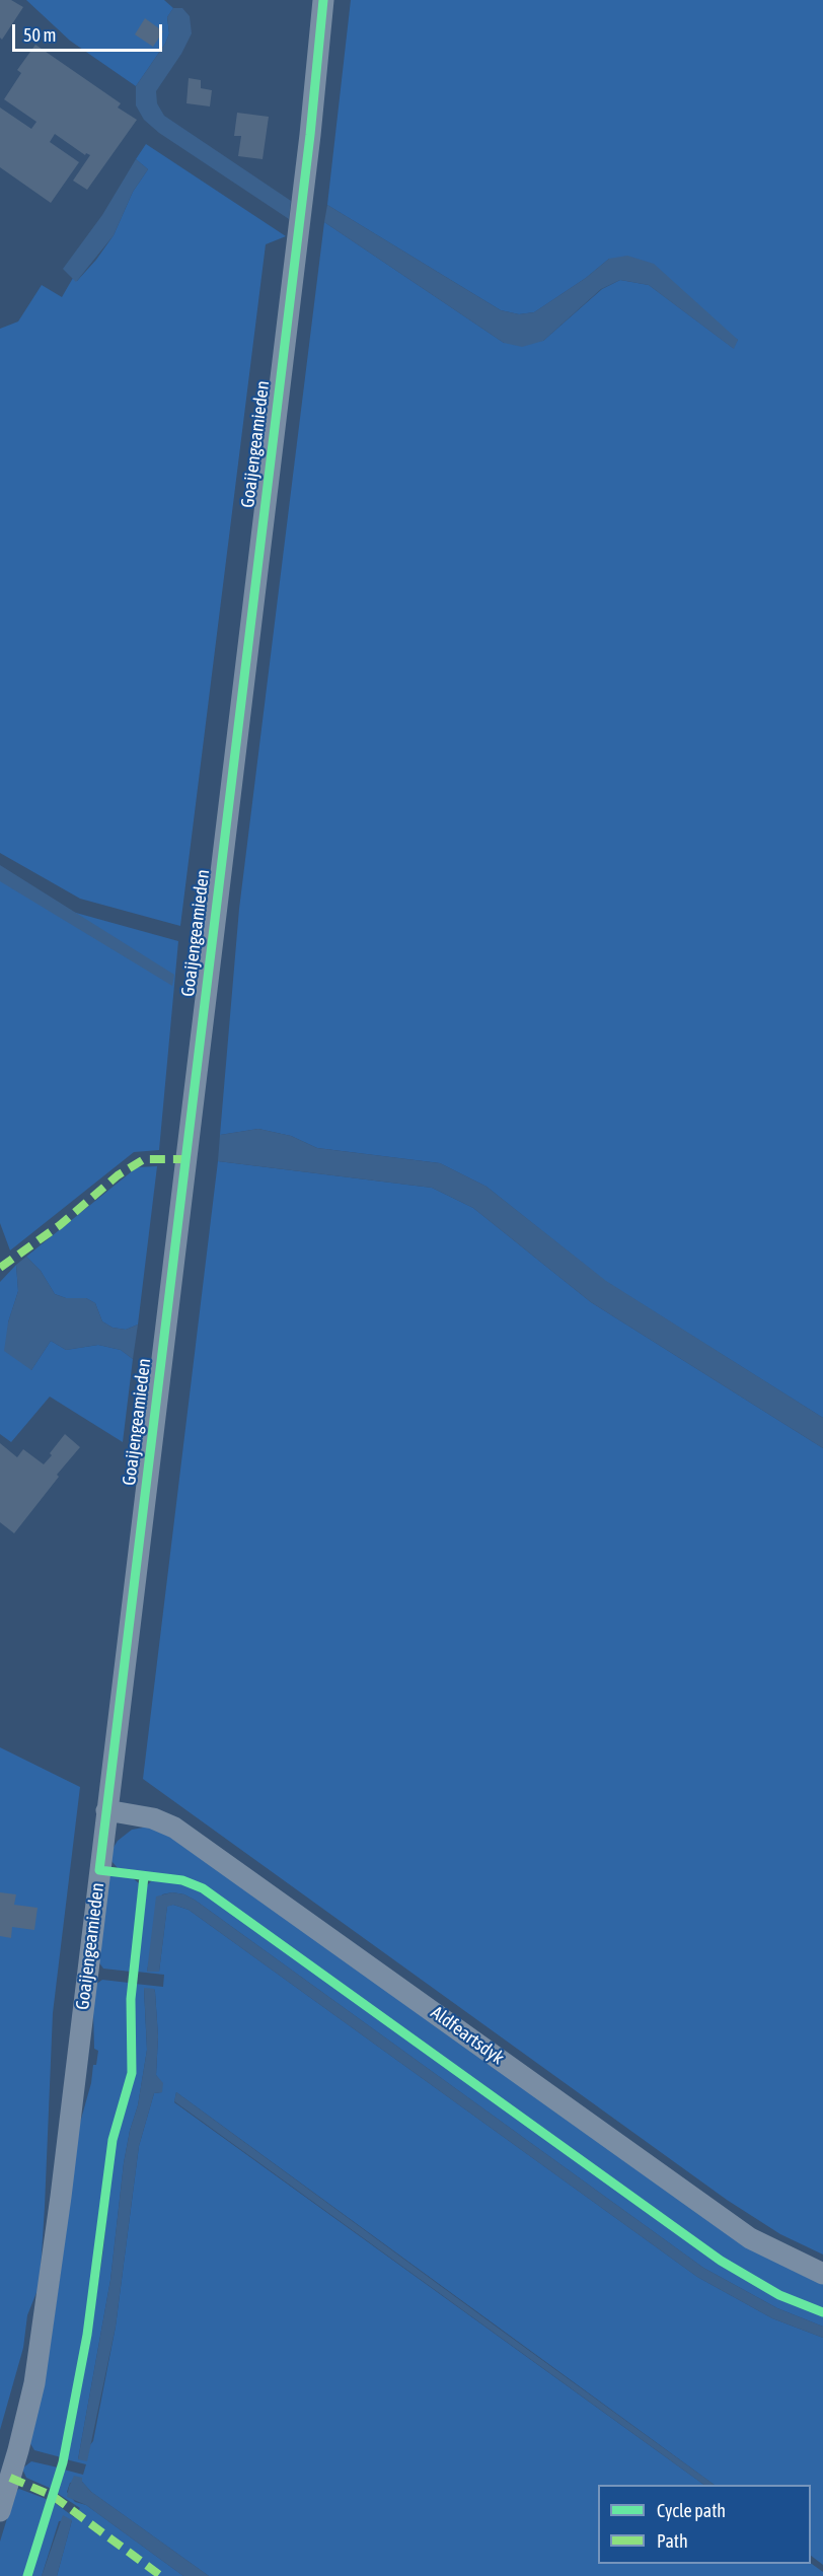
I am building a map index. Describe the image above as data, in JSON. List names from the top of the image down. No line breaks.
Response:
{"streets":{"street":["Goaijengeamieden","Aldfeartsdyk"]},"crossings":[["Goaijengeamieden","Aldfeartsdyk"]],"legend":["Cycle path","Path"],"scale_bar":"50 m"}
